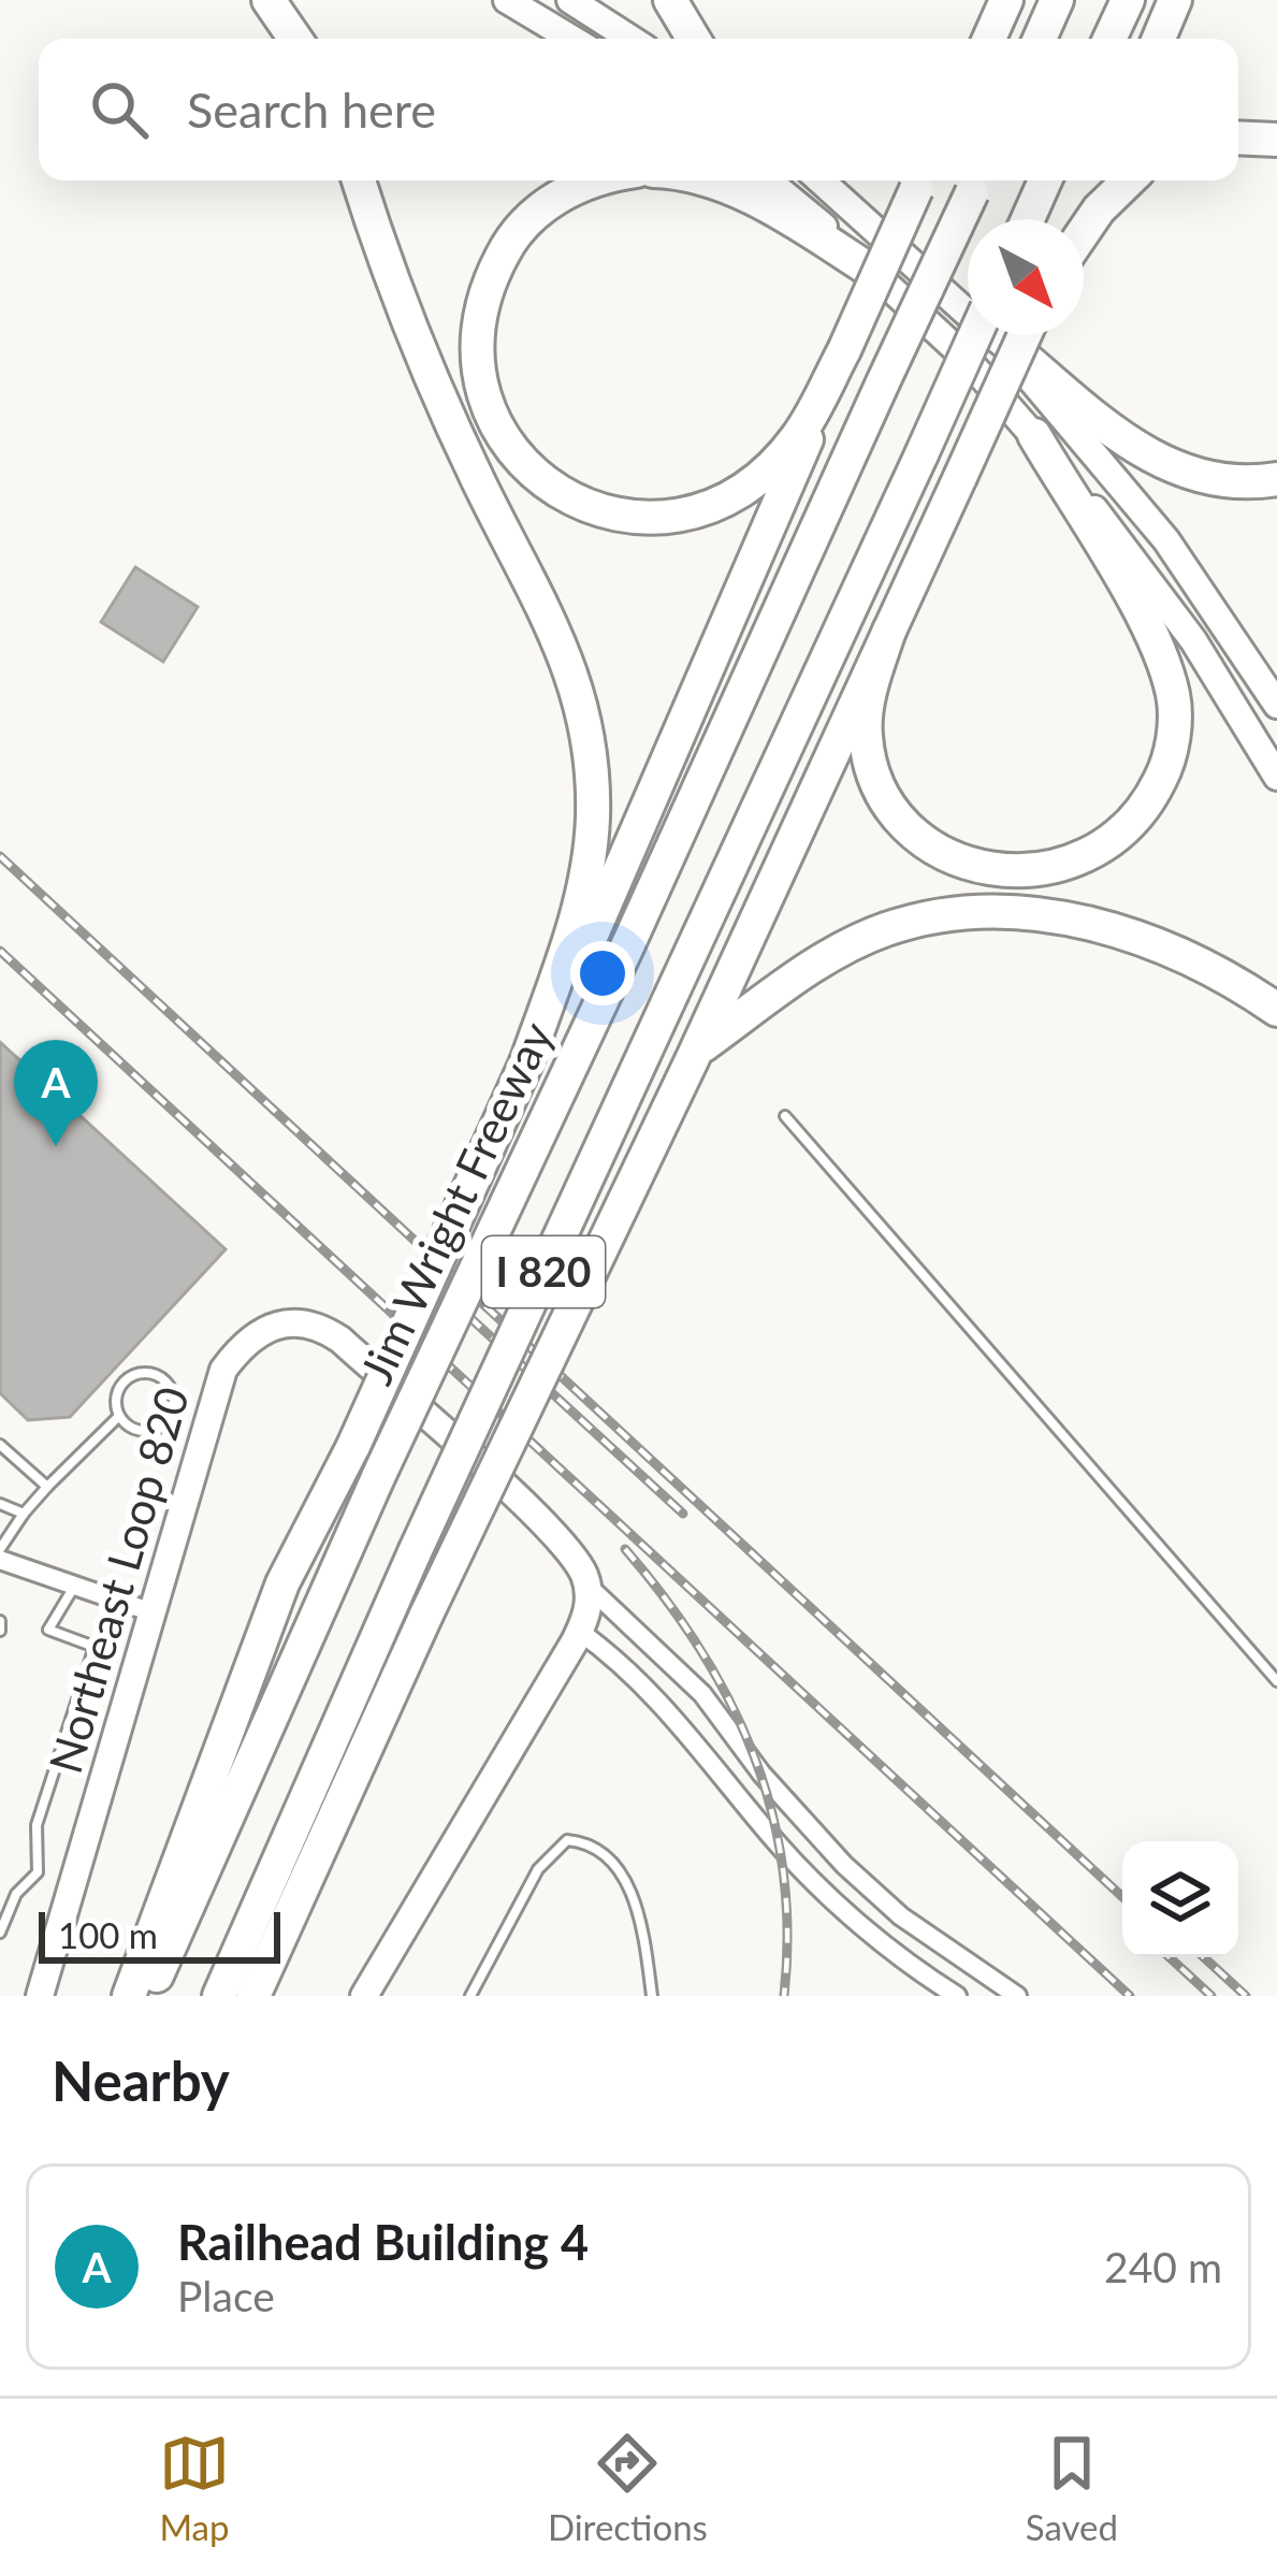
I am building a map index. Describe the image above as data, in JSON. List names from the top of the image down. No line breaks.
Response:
{"streets":{"highway":["Jim Wright Freeway","I 820"],"main road":["Northeast Loop 820"]},"scale_bar":"100 m","north":"bottom right","page":{"search":"Search here","pins":"A","scale":"100 m","heading":"Nearby","list":[{"mark":"A","name":"Railhead Building 4","note":"Place","value":"240 m"}],"nav":["Map","Directions","Saved"]}}
